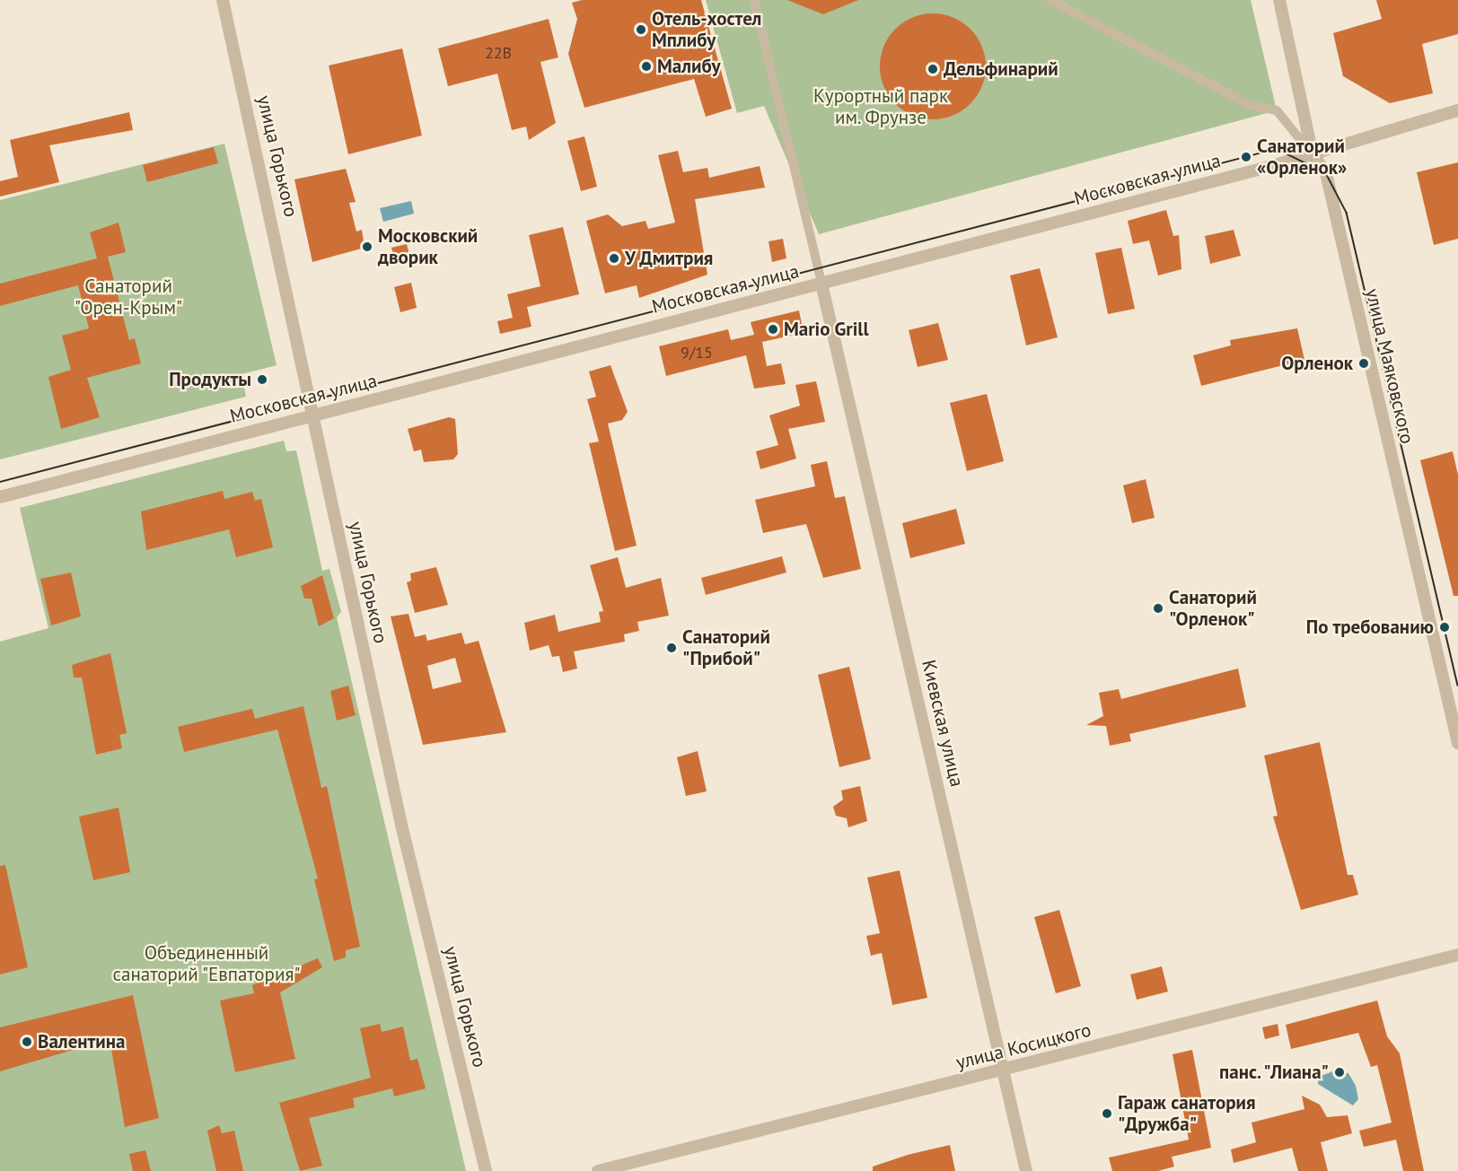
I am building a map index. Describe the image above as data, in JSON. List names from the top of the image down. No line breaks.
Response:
{"streets":{"street":["улица Горького","Московская улица","улица Маяковского","Киевская улица","улица Косицкого"]},"crossings":[["улица Горького","Московская улица"],["Московская улица","улица Маяковского"],["Московская улица","Киевская улица"],["Киевская улица","улица Косицкого"]],"parks":["Курортный парк им. Фрунзе","Санаторий \"Орен-Крым\"","Объединенный санаторий \"Евпатория\""],"places":["Отель-хостел Мплибу","Малибу","Дельфинарий","Санаторий «Орленок»","Московский дворик","У Дмитрия","Mario Grill","Орленок","Продукты","Санаторий \"Орленок\"","По требованию","Санаторий \"Прибой\"","Валентина","панс. \"Лиана\"","Гараж санатория \"Дружба\""],"house_numbers":["22В","9/15"]}
